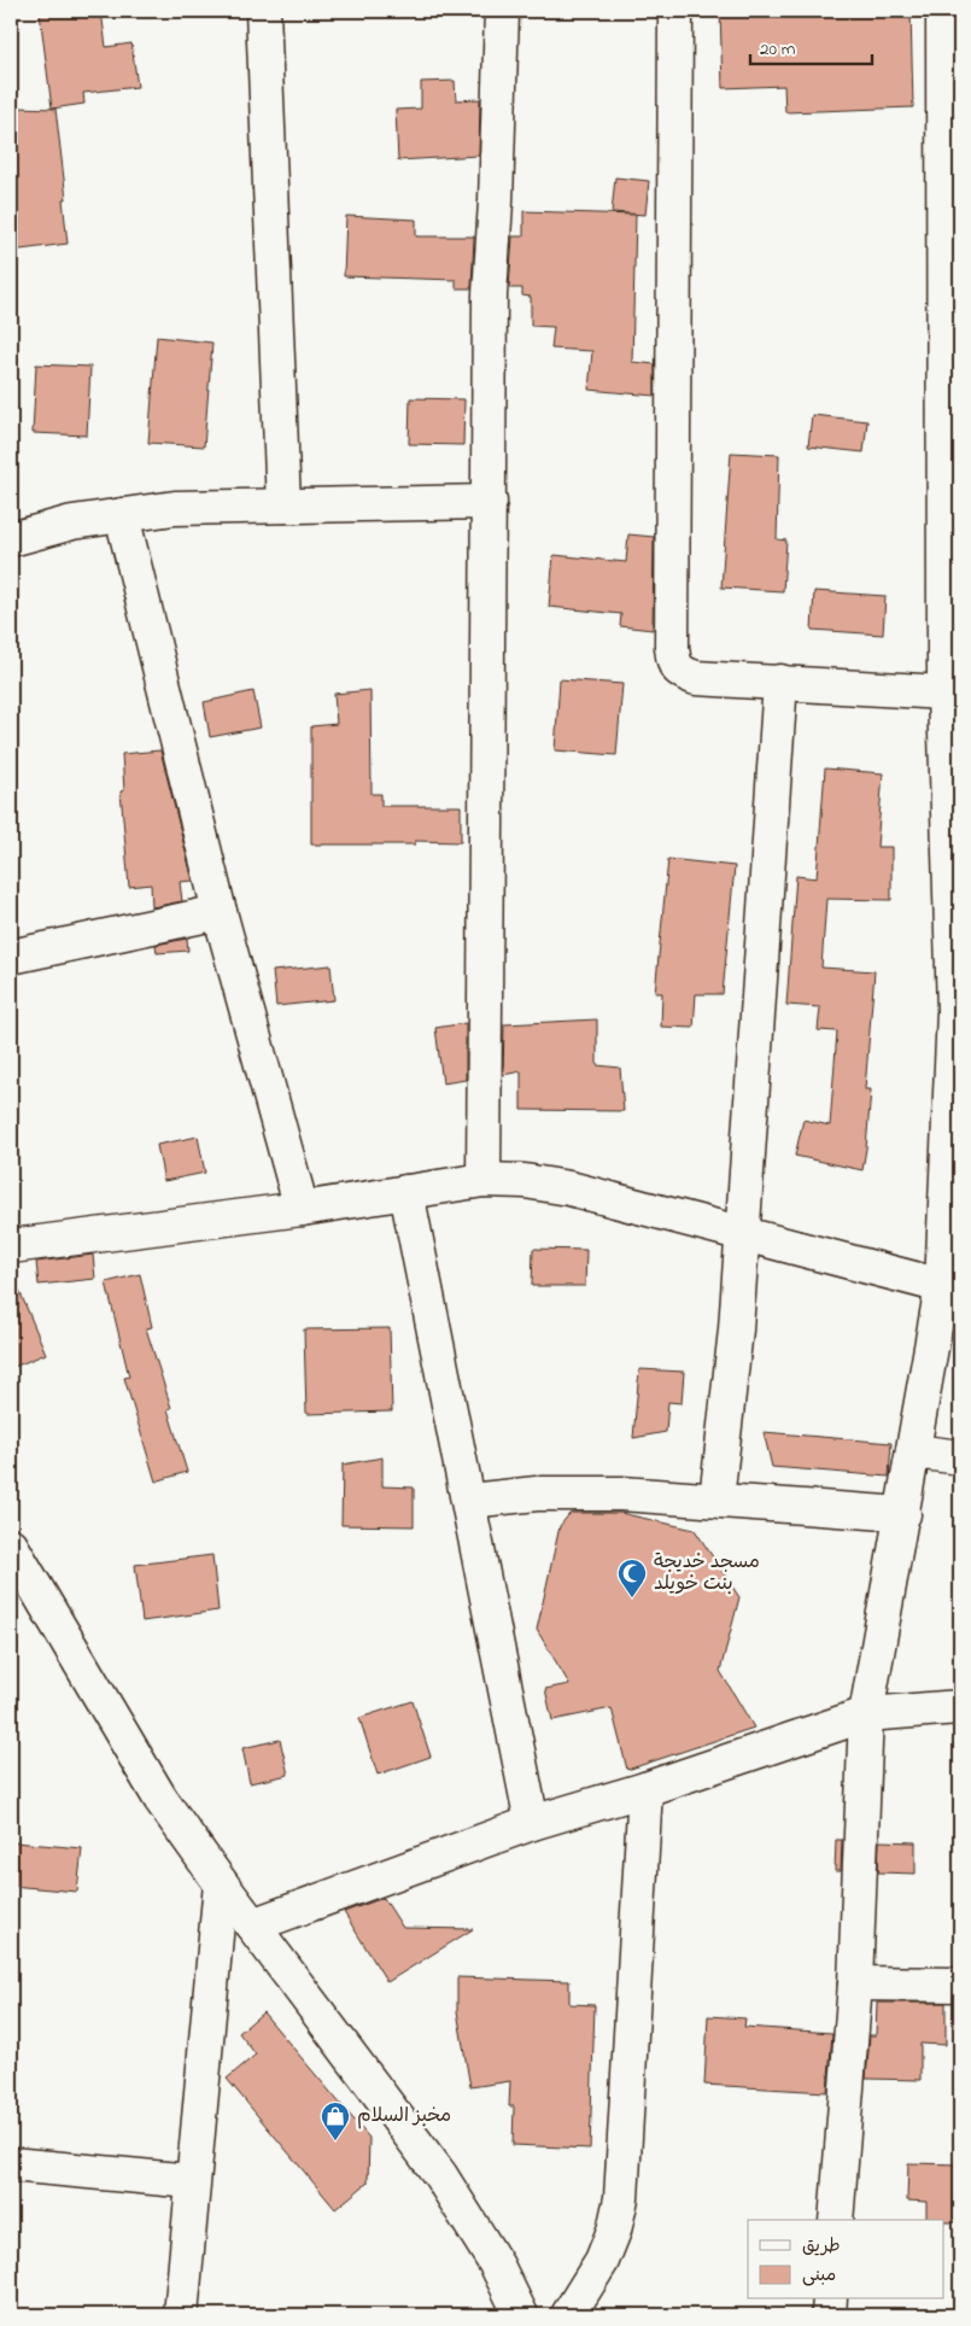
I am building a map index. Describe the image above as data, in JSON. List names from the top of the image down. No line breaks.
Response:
{"places":{"mosque":["مسجد خديجة بنت خويلد"],"shop":["مخبز السلام"]},"legend":["طريق","مبنى"],"scale_bar":"20 m"}
